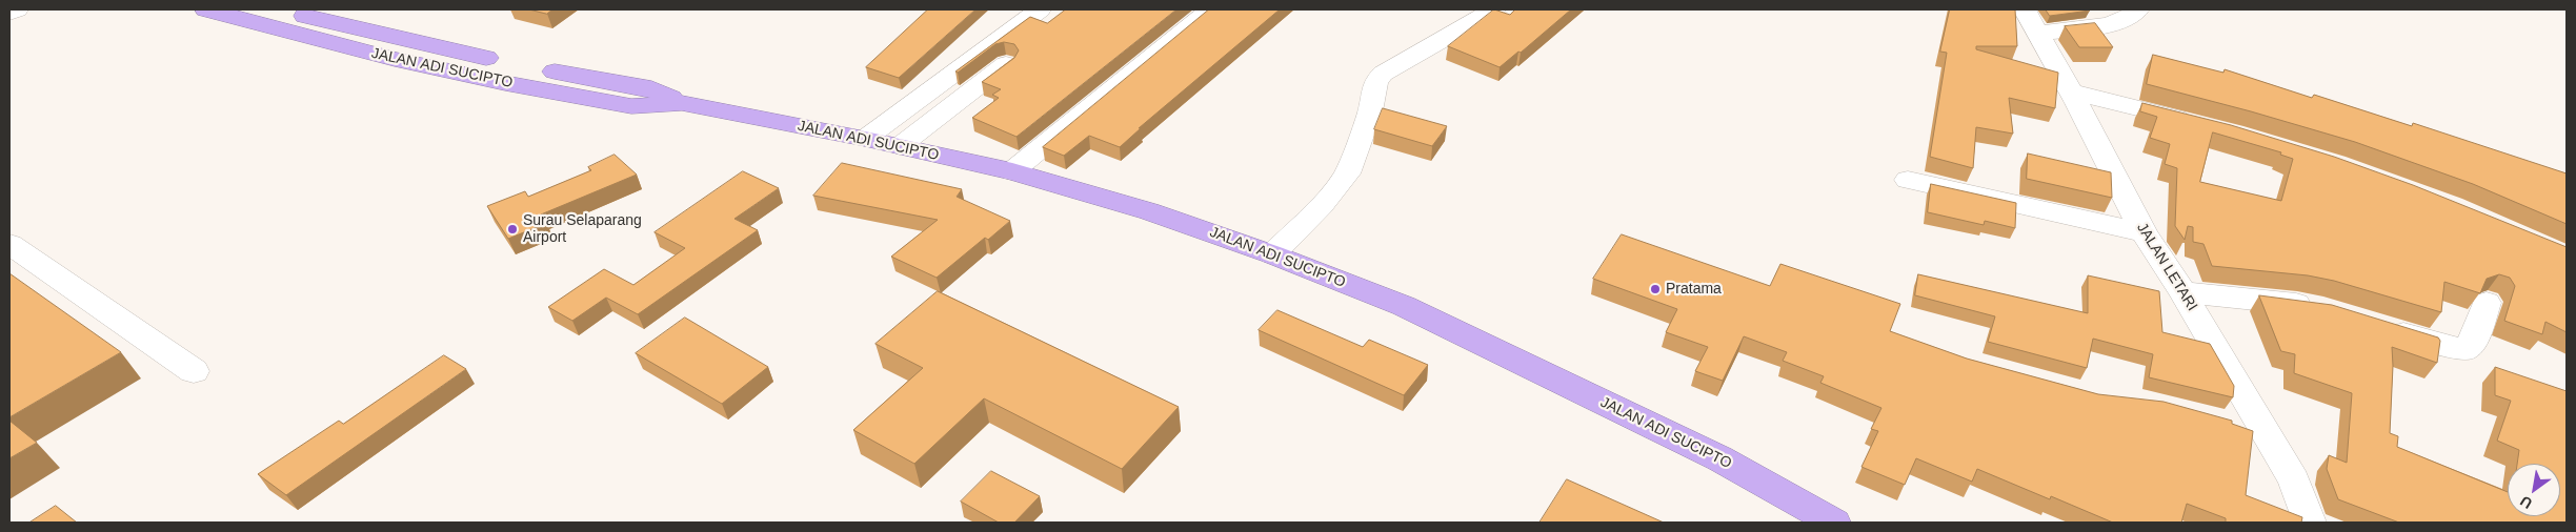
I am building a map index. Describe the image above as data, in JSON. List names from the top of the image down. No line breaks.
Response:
{"streets":{"highway":["JALAN ADI SUCIPTO"],"street":["JALAN LETARI"]},"places":["Surau Selaparang Airport","Pratama"],"north":"bottom left"}
